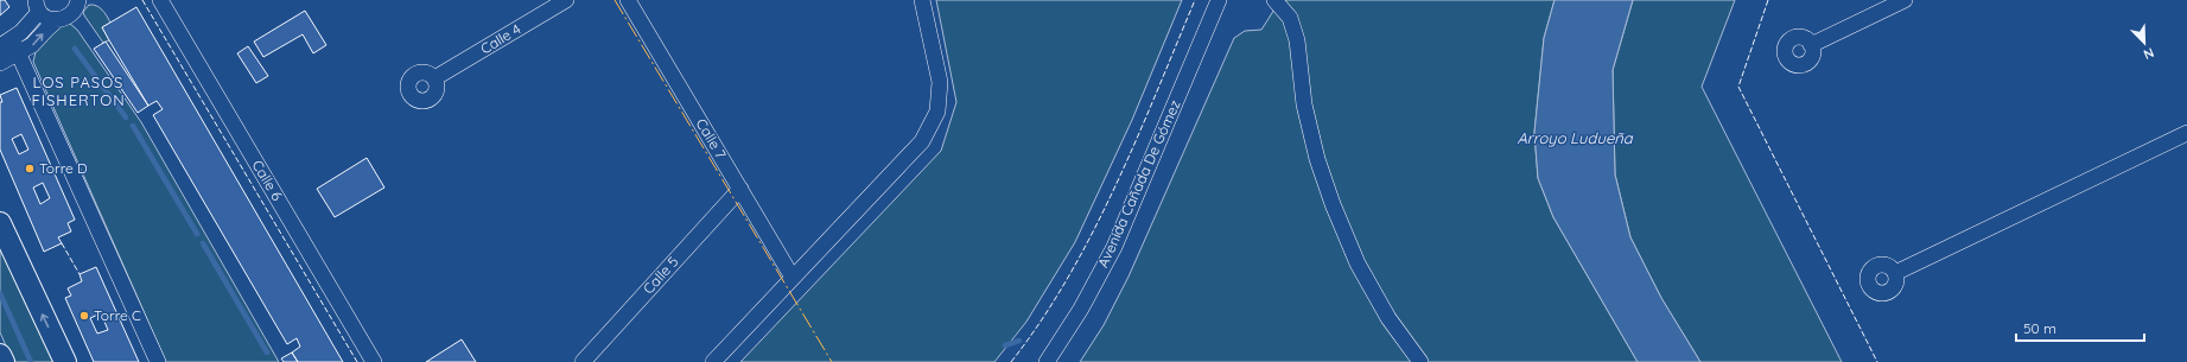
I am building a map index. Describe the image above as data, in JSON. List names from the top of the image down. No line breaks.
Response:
{"streets":{"street":["Calle 4","Calle 7","Calle 6","Avenida Cañada De Gómez","Calle 5"]},"crossings":[["Calle 7","Calle 5"]],"districts":["LOS PASOS FISHERTON"],"water":["Arroyo Ludueña"],"places":["Torre D","Torre C"],"scale_bar":"50 m","north":"bottom right"}
